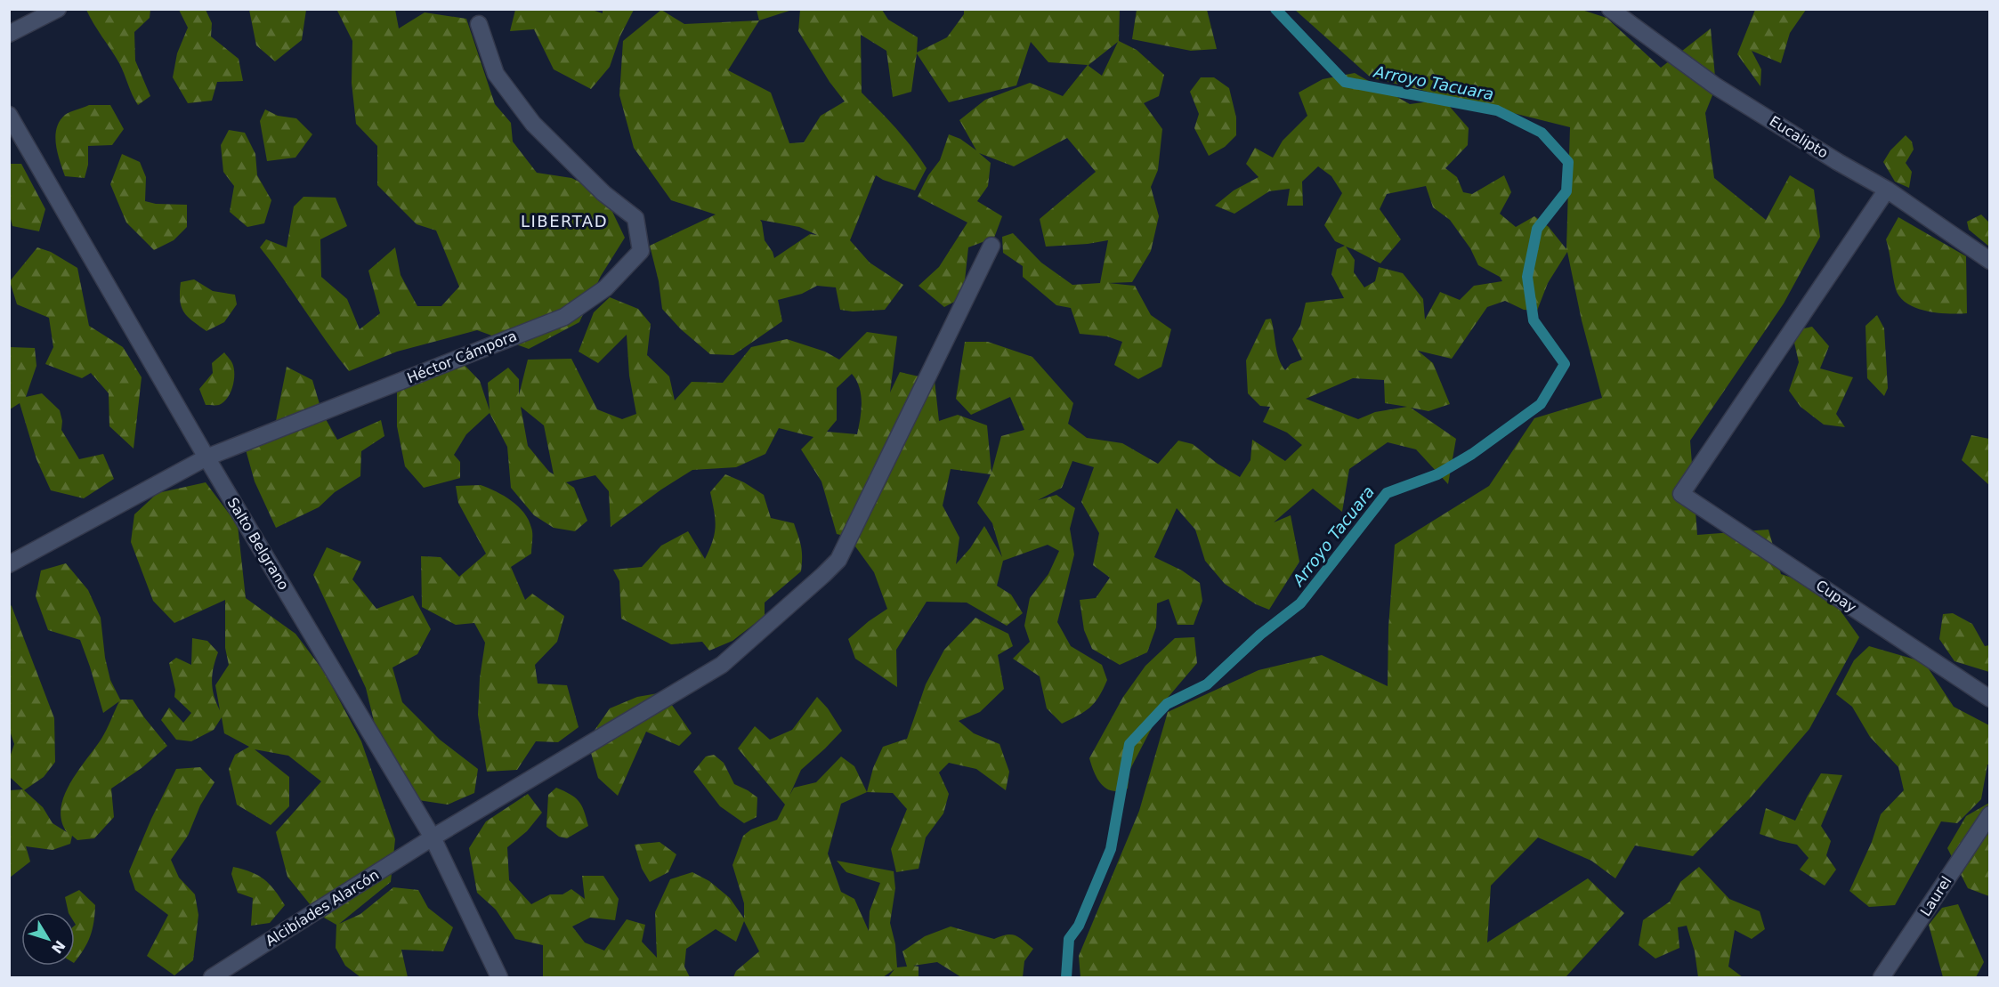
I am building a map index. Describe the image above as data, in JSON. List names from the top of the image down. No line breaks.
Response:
{"streets":{"street":["Eucalipto","Héctor Cámpora","Salto Belgrano","Cupay","Laurel","Alcibíades Alarcón"]},"crossings":[["Eucalipto","Cupay"],["Héctor Cámpora","Salto Belgrano"],["Salto Belgrano","Alcibíades Alarcón"]],"districts":["LIBERTAD"],"water":["Arroyo Tacuara"],"north":"bottom right"}
